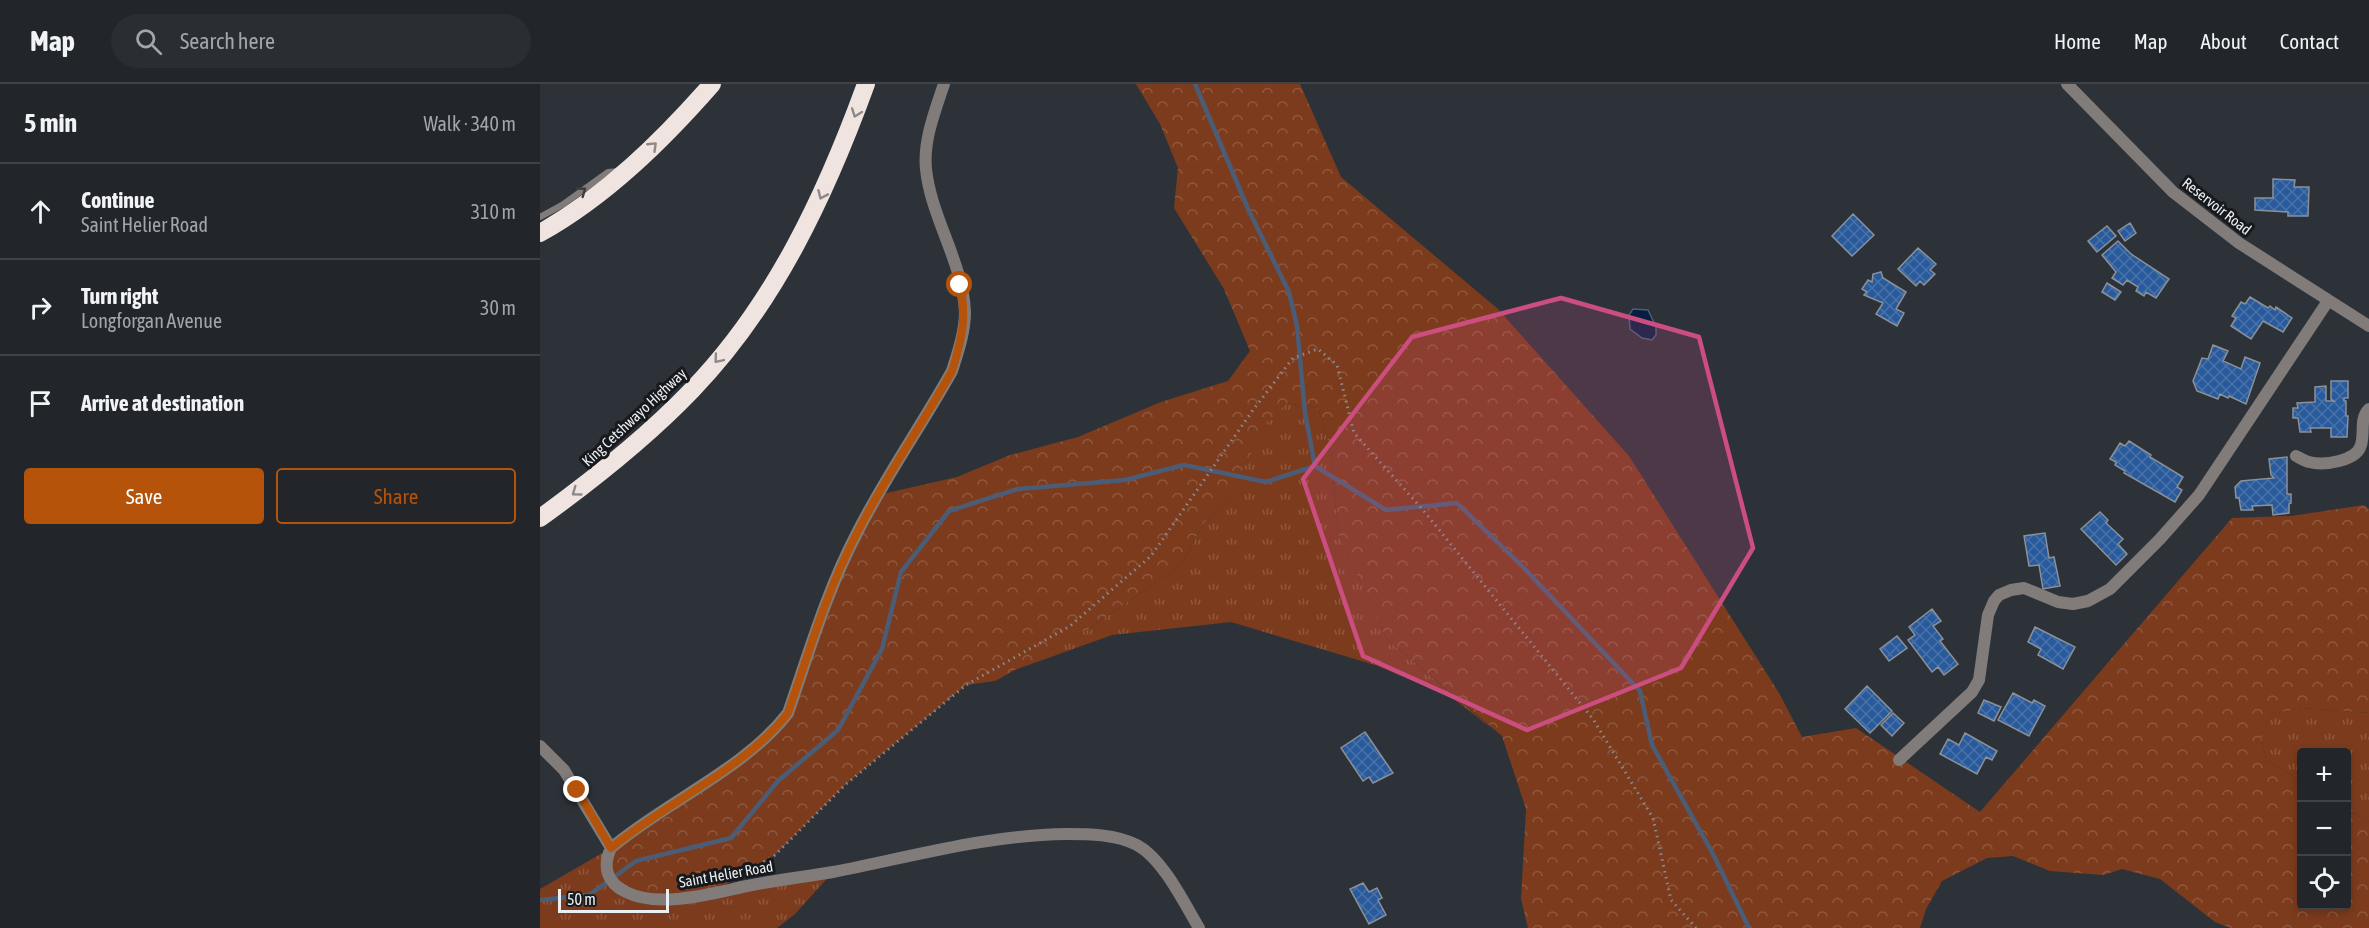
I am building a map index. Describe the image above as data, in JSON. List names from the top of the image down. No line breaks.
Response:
{"streets":{"highway":["King Cetshwayo Highway"],"street":["Reservoir Road","Saint Helier Road"]},"one_way":["King Cetshwayo Highway"],"scale_bar":"50 m","page":{"header":"Map","search":"Search here","nav":["Home","Map","About","Contact"],"heading":["5 min","Walk · 340 m"],"list":[["Continue","Saint Helier Road","310 m"],["Turn right","Longforgan Avenue","30 m"],"Arrive at destination"],"buttons":["Save","Share"],"map_buttons":["+","−"],"scale":"50 m"}}
